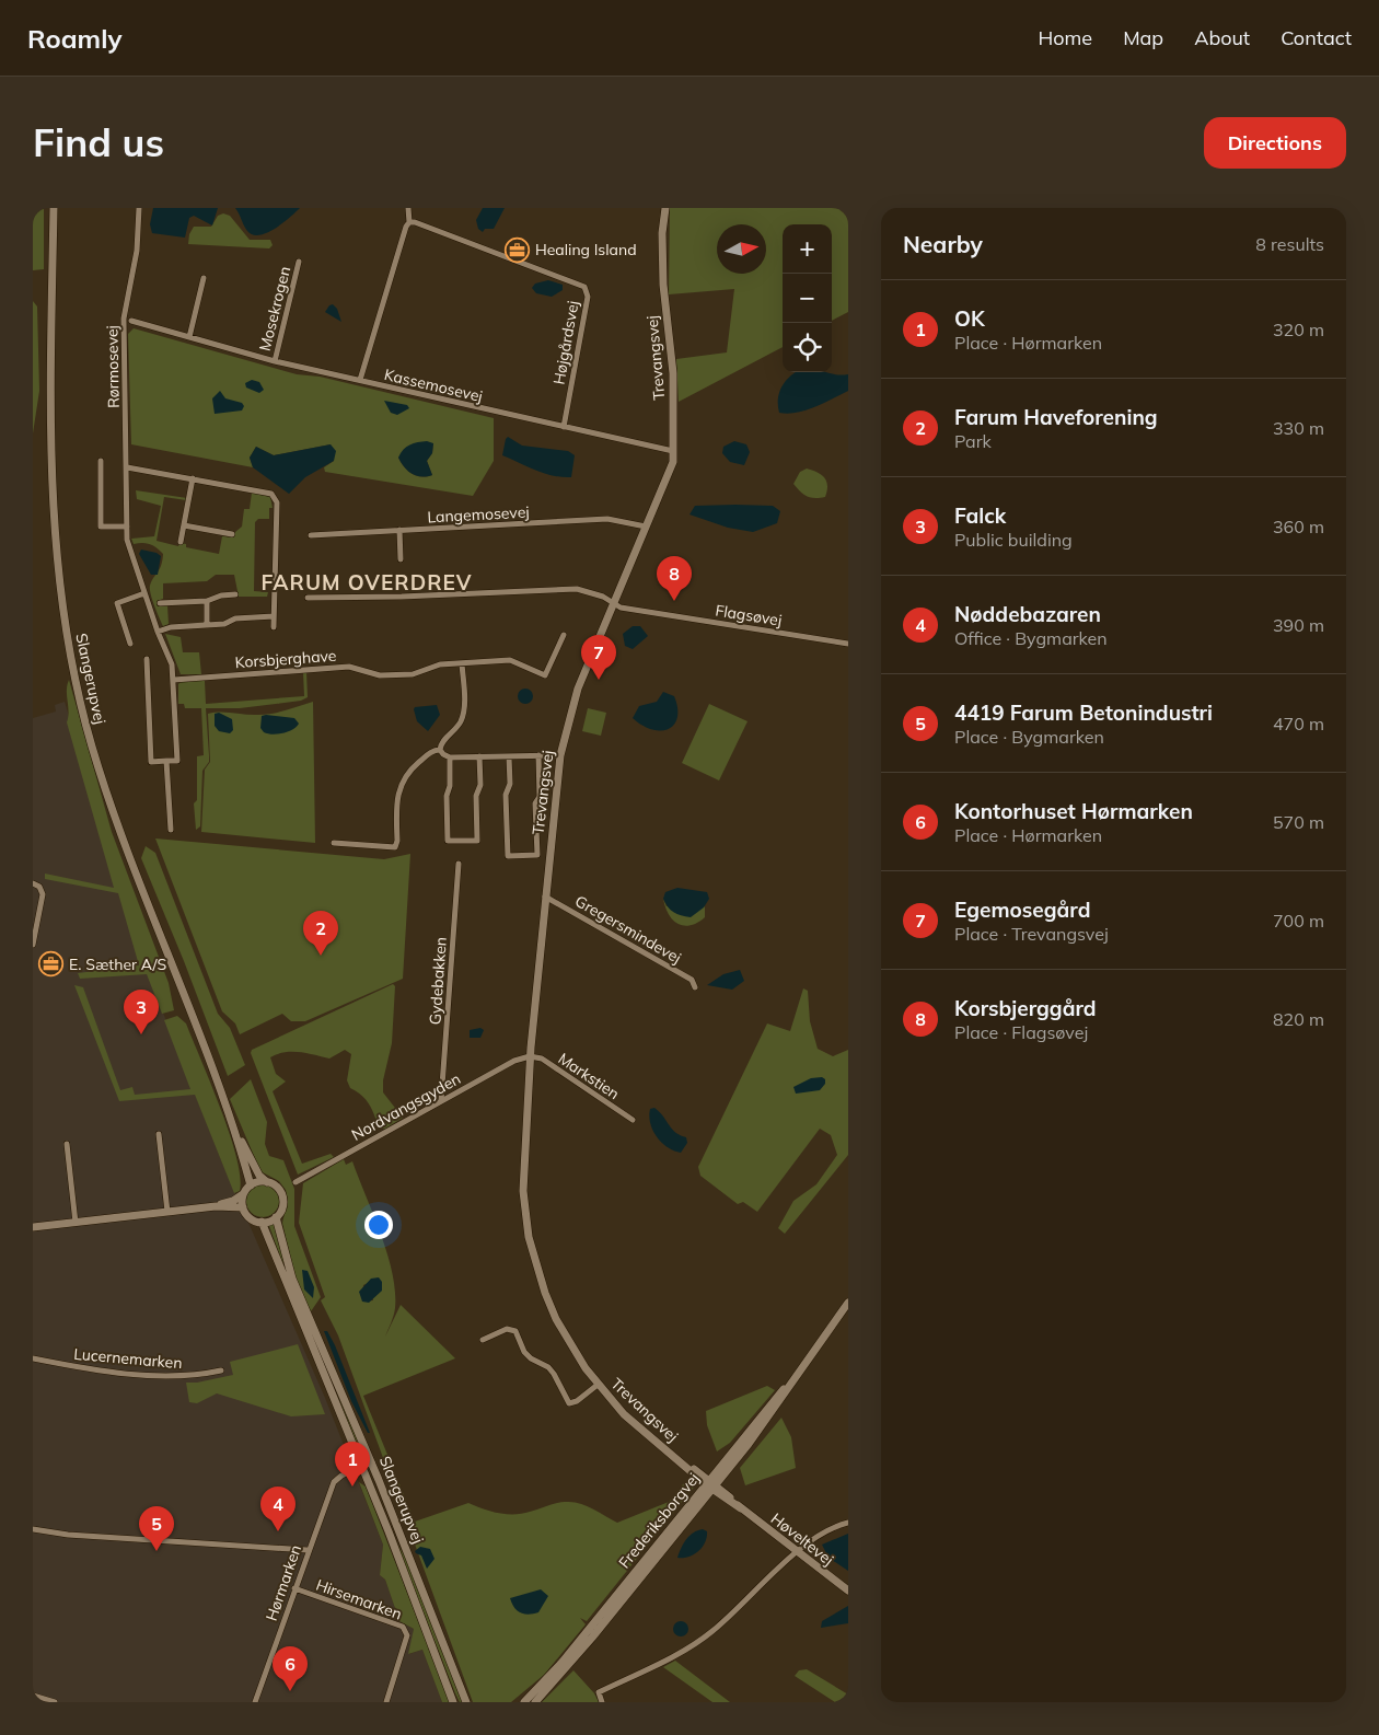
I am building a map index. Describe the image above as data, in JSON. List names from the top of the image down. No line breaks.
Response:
{"streets":{"street":["Mosekrogen","Højgårdsvej","Trevangsvej","Rørmosevej","Kassemosevej","Langemosevej","Flagsøvej","Korsbjerghave","Slangerupvej","Gregersmindevej","Gydebakken","Markstien","Nordvangsgyden","Lucernemarken","Frederiksborgvej","Høveltevej","Hørmarken","Hirsemarken"]},"crossings":[["Mosekrogen","Kassemosevej"],["Højgårdsvej","Kassemosevej"],["Trevangsvej","Kassemosevej"],["Trevangsvej","Langemosevej"],["Trevangsvej","Flagsøvej"],["Trevangsvej","Gregersmindevej"],["Trevangsvej","Markstien"],["Trevangsvej","Nordvangsgyden"],["Trevangsvej","Frederiksborgvej"],["Trevangsvej","Høveltevej"],["Rørmosevej","Korsbjerghave"],["Slangerupvej","Hørmarken"],["Gydebakken","Nordvangsgyden"],["Markstien","Nordvangsgyden"],["Frederiksborgvej","Høveltevej"],["Hørmarken","Hirsemarken"]],"districts":["FARUM OVERDREV"],"places":{"office":["Healing Island","E. Sæther A/S"]},"north":"right","page":{"header":"Roamly","nav":["Home","Map","About","Contact"],"buttons":"Directions","title":"Find us","heading":["Nearby","8 results"],"map_buttons":["+","−"],"list":[{"mark":"1","name":"OK","note":"Place · Hørmarken","value":"320 m"},{"mark":"2","name":"Farum Haveforening","note":"Park","value":"330 m"},{"mark":"3","name":"Falck","note":"Public building","value":"360 m"},{"mark":"4","name":"Nøddebazaren","note":"Office · Bygmarken","value":"390 m"},{"mark":"5","name":"4419 Farum Betonindustri","note":"Place · Bygmarken","value":"470 m"},{"mark":"6","name":"Kontorhuset Hørmarken","note":"Place · Hørmarken","value":"570 m"},{"mark":"7","name":"Egemosegård","note":"Place · Trevangsvej","value":"700 m"},{"mark":"8","name":"Korsbjerggård","note":"Place · Flagsøvej","value":"820 m"}],"pins":["8","7","2","3","1","4","5","6"]}}
